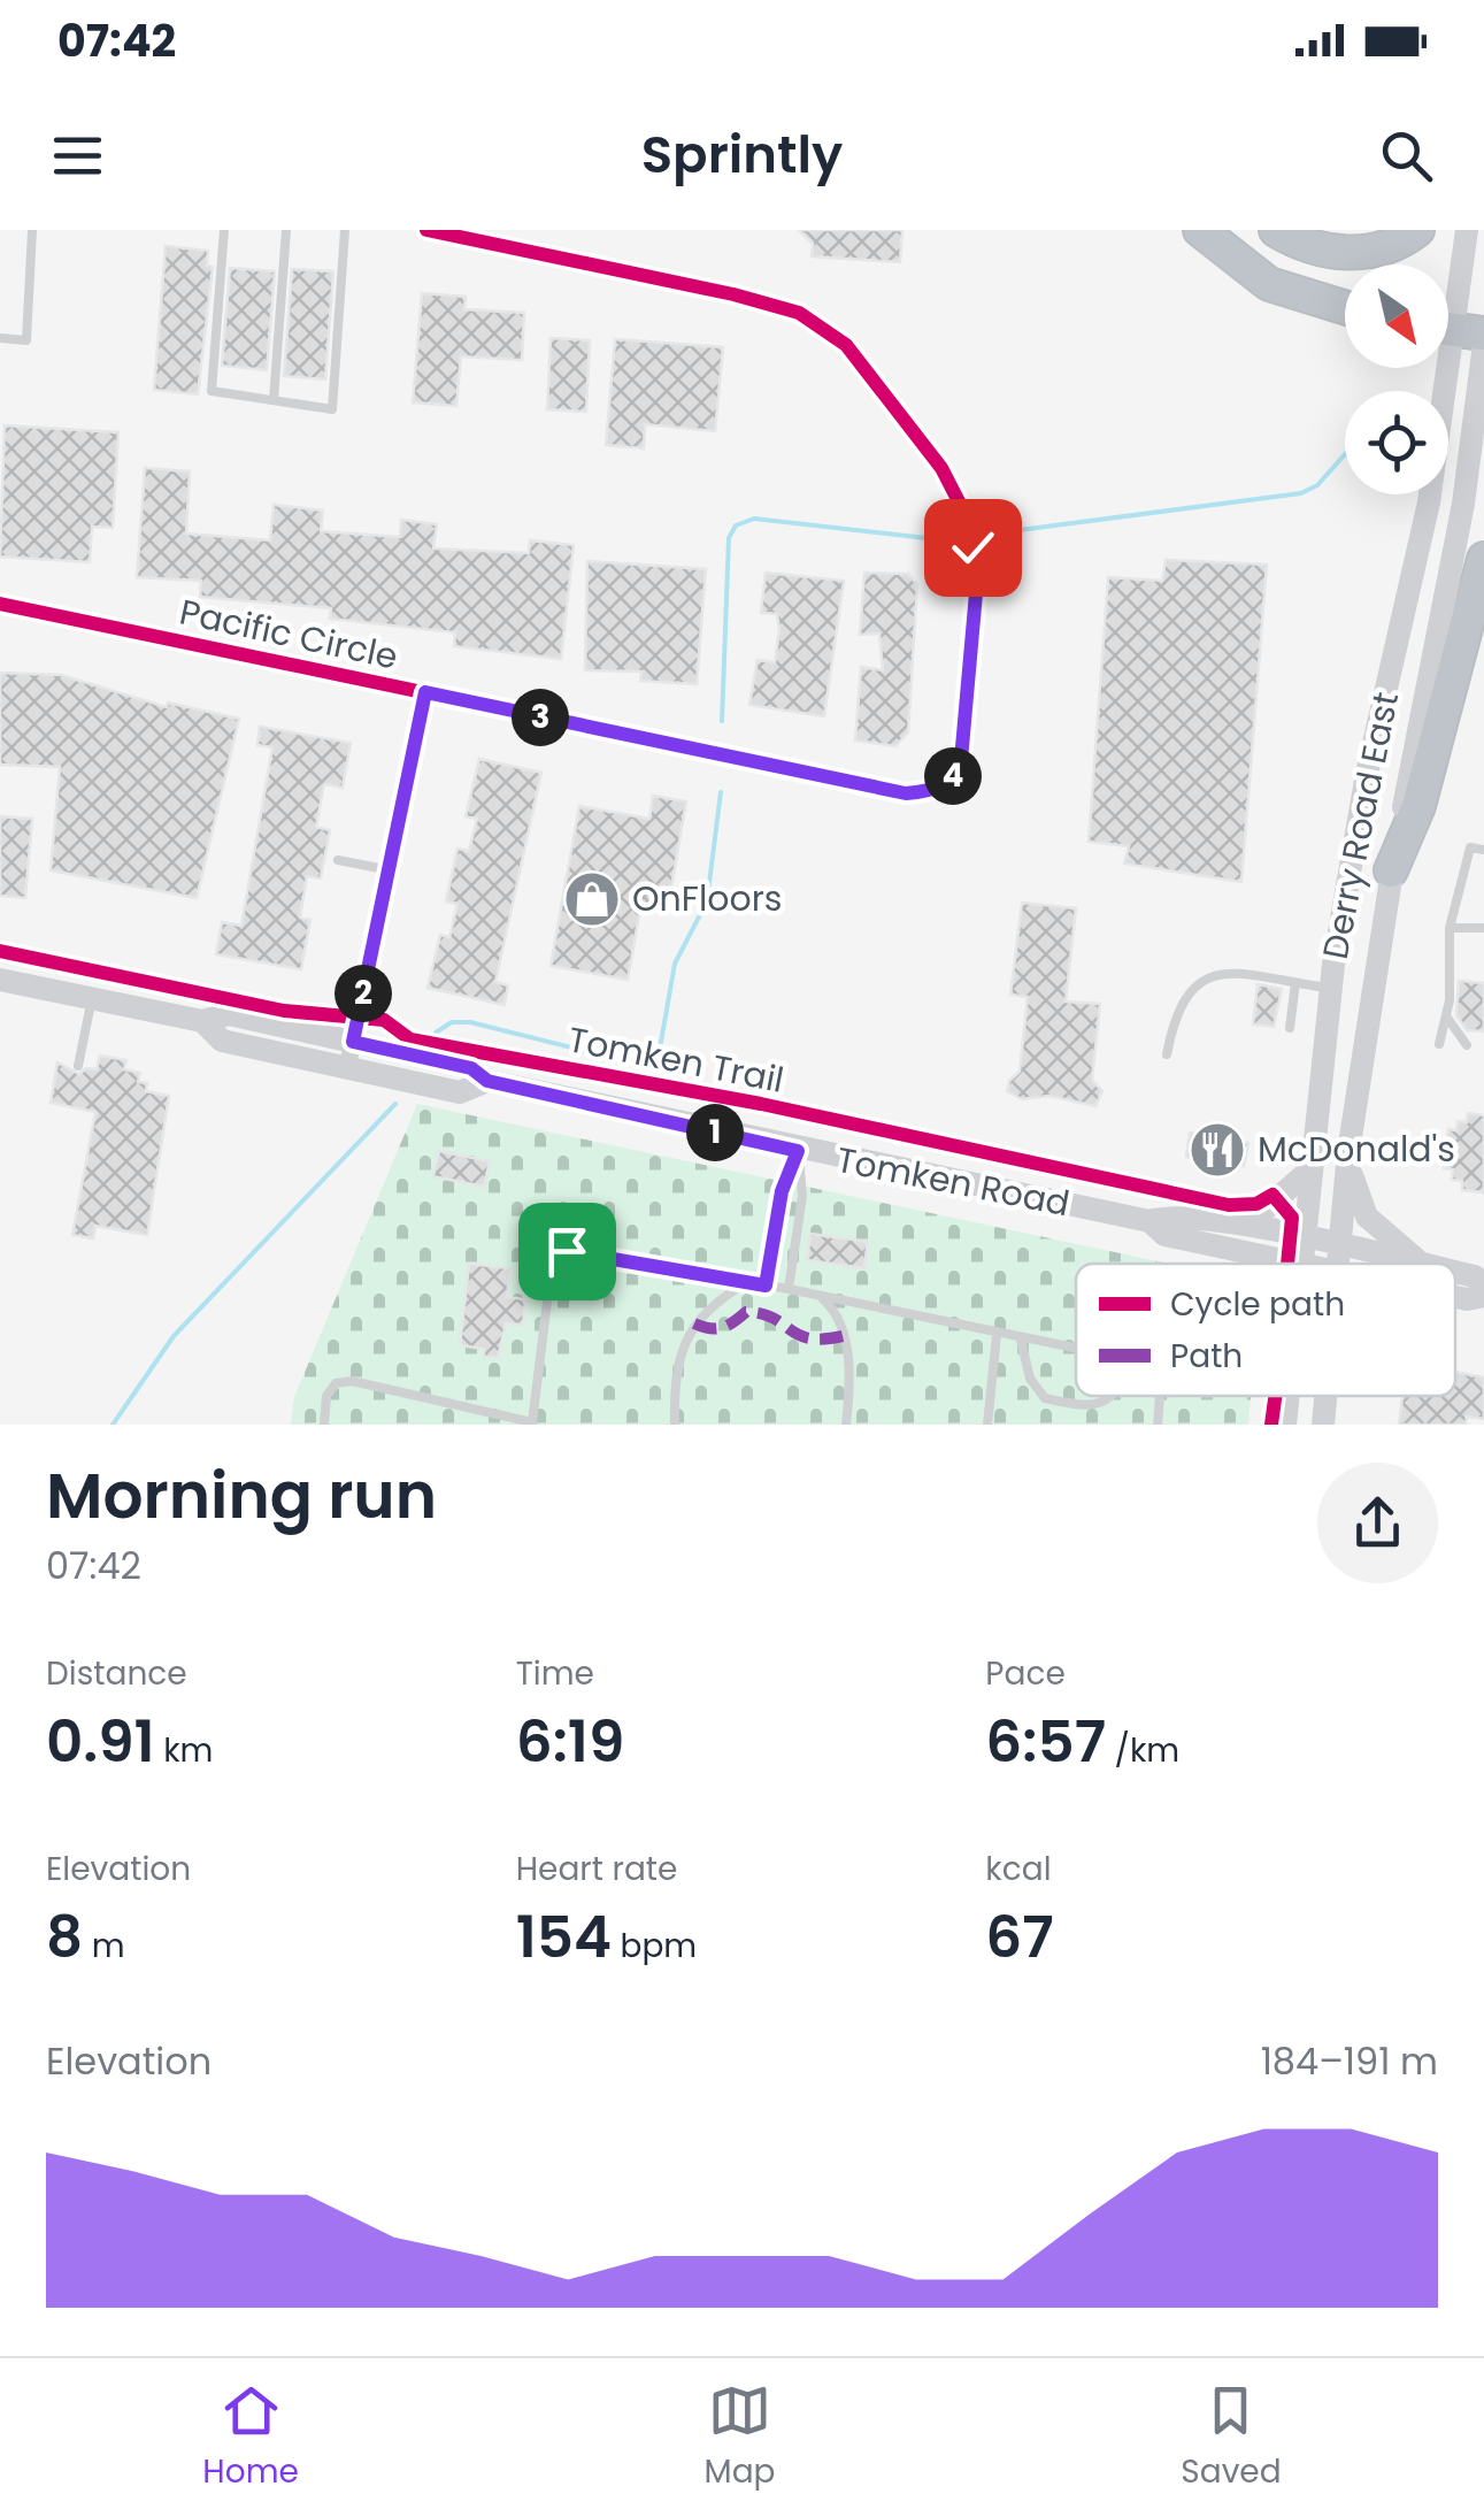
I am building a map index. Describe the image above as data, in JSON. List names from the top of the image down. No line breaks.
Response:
{"streets":{"main road":["Derry Road East","Tomken Road"],"street":["Pacific Circle"],"cycle path":["Tomken Trail"]},"crossings":[["Derry Road East","Tomken Road"]],"places":{"shop":["OnFloors"],"restaurant":["McDonald's"]},"legend":["Cycle path","Path"],"north":"bottom right","page":{"status":"07:42","header":"Sprintly","pins":["3","4","2","1"],"heading":["Morning run","07:42"],"stats":[["Distance","0.91 km"],["Time","6:19"],["Pace","6:57 /km"],["Elevation","8 m"],["Heart rate","154 bpm"],["kcal","67"]],"chart":["Elevation","184–191 m"],"tabs":["Home","Map","Saved"]}}
